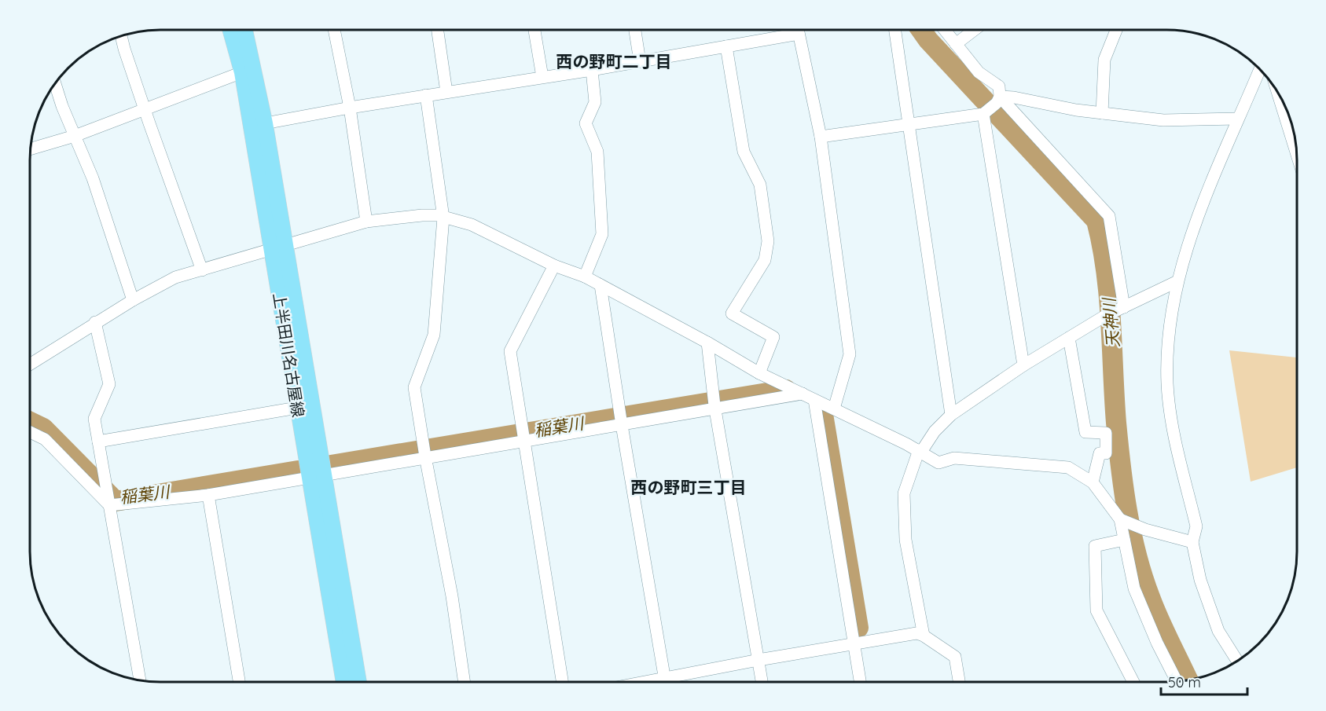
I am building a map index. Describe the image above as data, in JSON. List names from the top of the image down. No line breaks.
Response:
{"streets":{"main road":["上半田川名古屋線"]},"districts":["西の野町二丁目","西の野町三丁目"],"water":["天神川","稲葉川"],"scale_bar":"50 m"}
